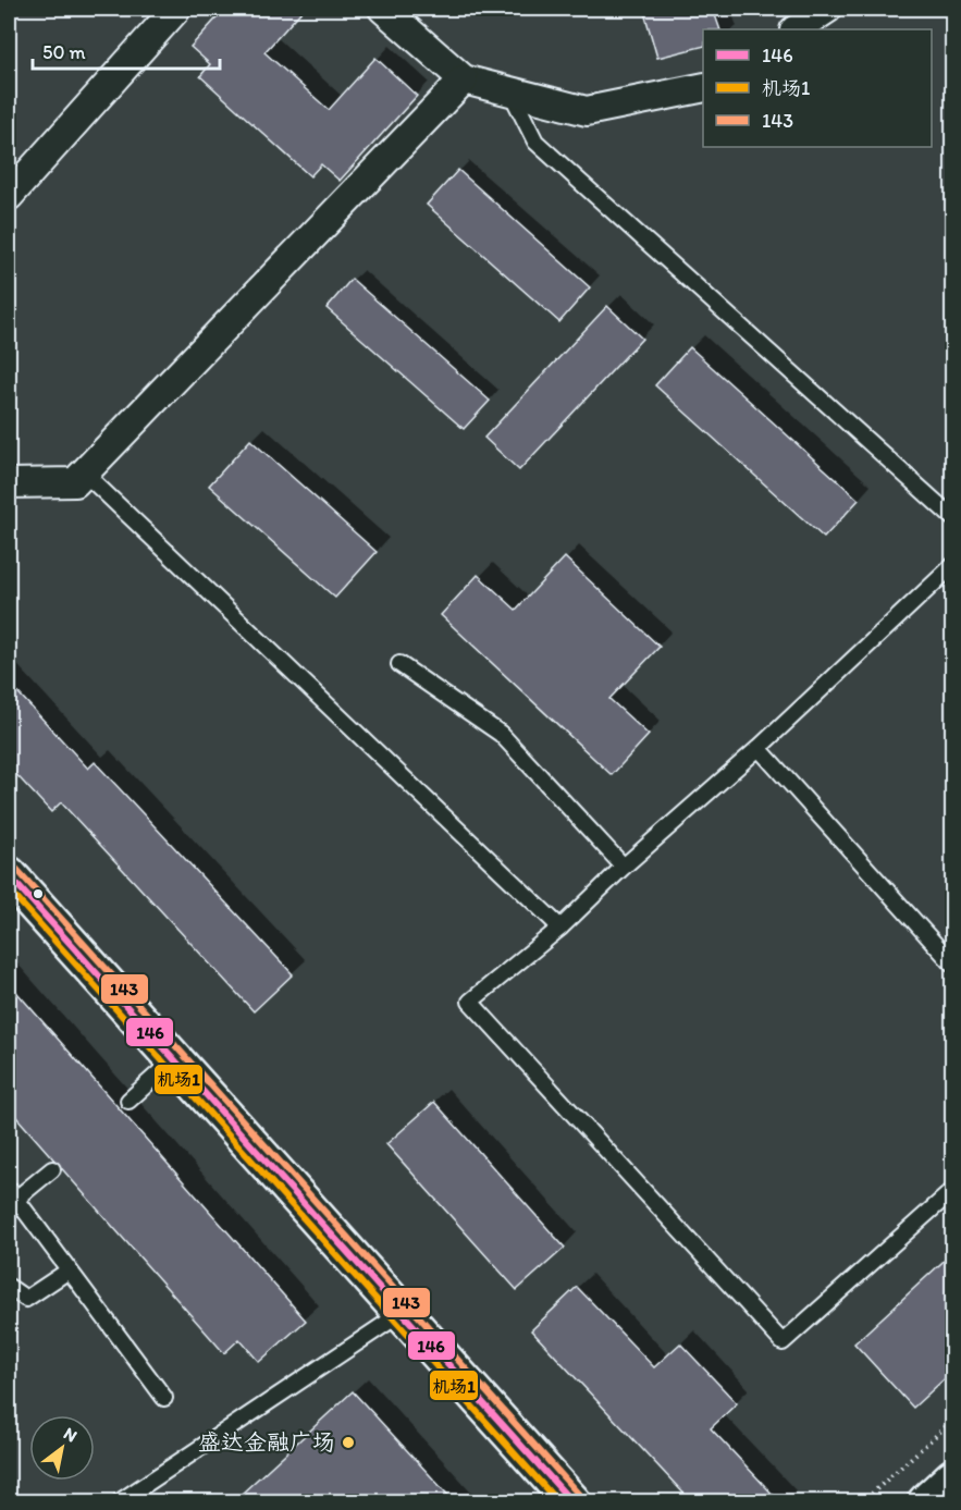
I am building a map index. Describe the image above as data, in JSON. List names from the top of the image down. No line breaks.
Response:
{"places":["盛达金融广场"],"lines":["transit line 143","transit line 146","transit line 机场1"],"legend":["146","机场1","143"],"scale_bar":"50 m","north":"top right"}
